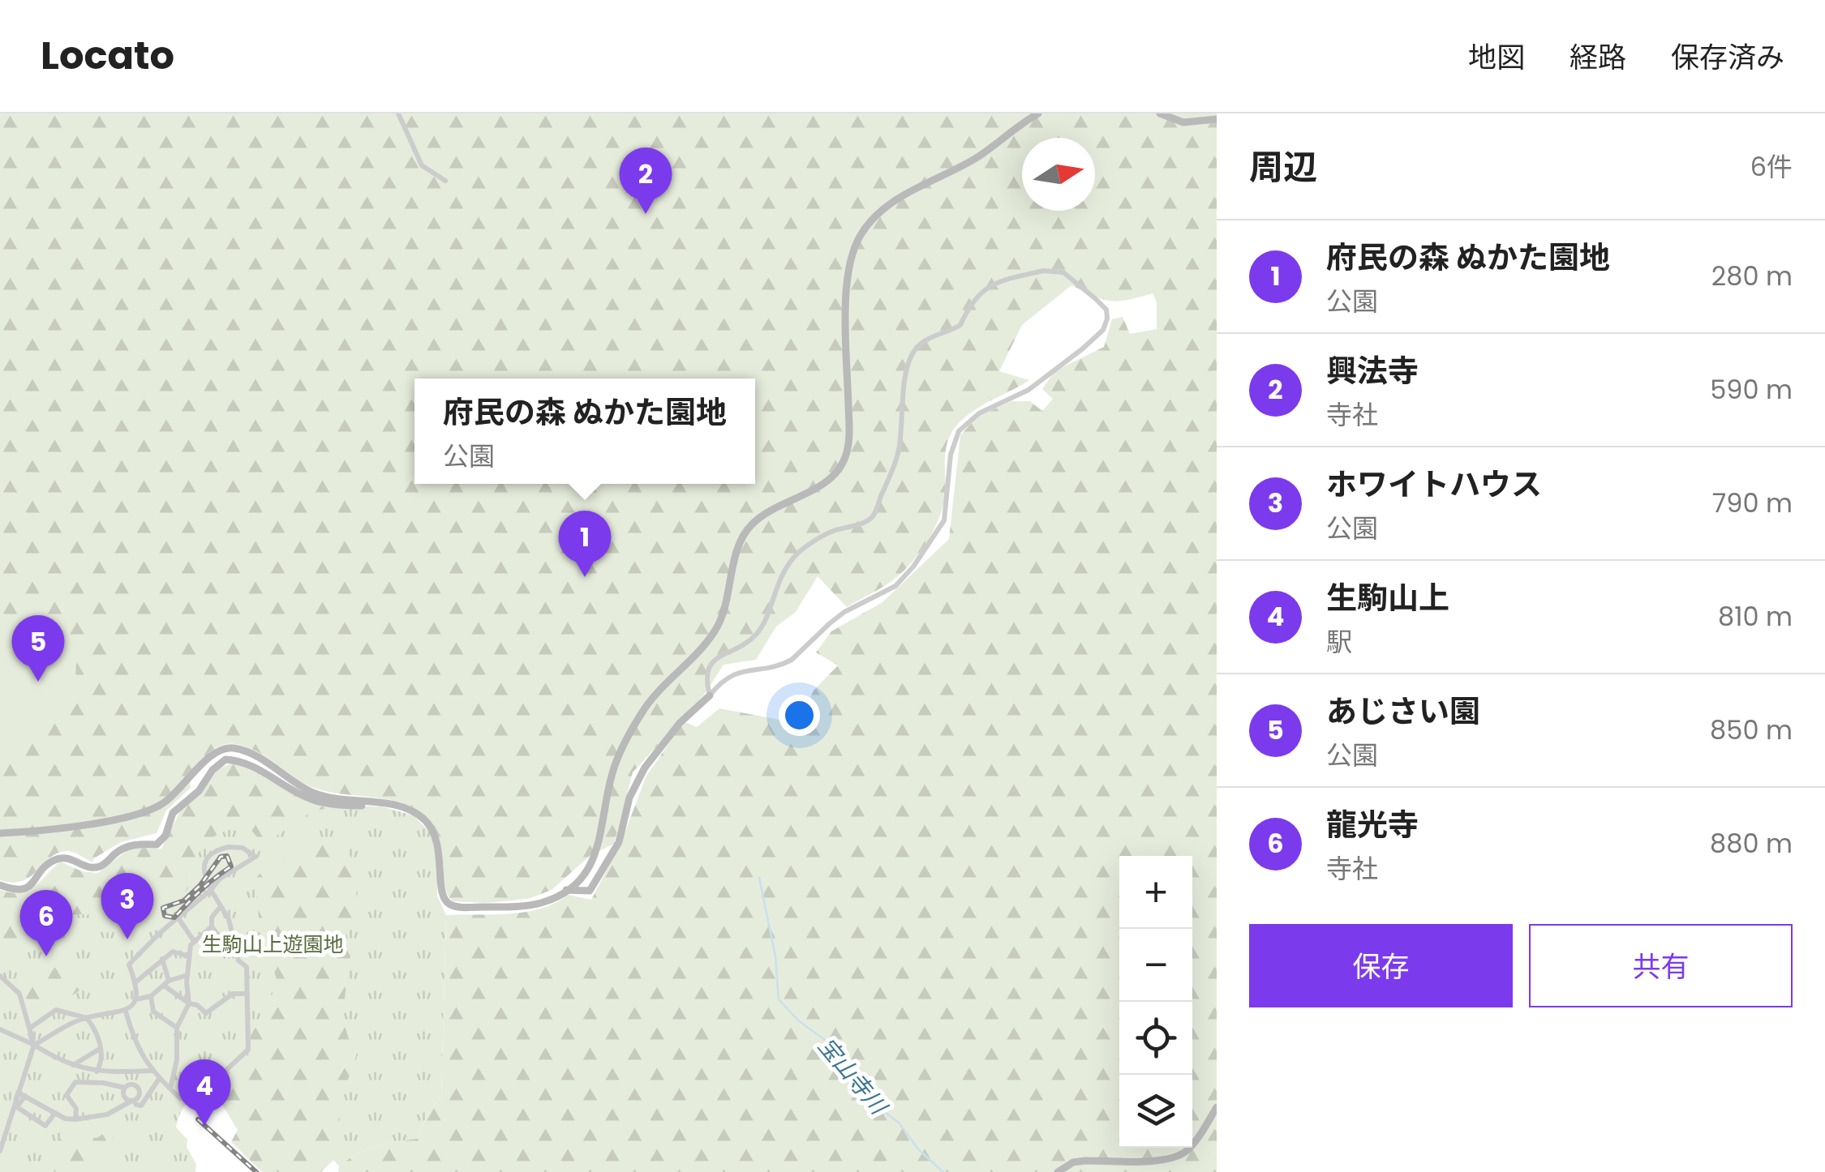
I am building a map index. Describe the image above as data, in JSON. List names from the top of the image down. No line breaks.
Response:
{"water":["宝山寺川"],"parks":["生駒山上遊園地"],"north":"right","page":{"header":"Locato","nav":["地図","経路","保存済み"],"heading":["周辺","6件"],"pins":["2","1","5","3","6","4"],"list":[{"mark":"1","name":"府民の森 ぬかた園地","note":"公園","value":"280 m"},{"mark":"2","name":"興法寺","note":"寺社","value":"590 m"},{"mark":"3","name":"ホワイトハウス","note":"公園","value":"790 m"},{"mark":"4","name":"生駒山上","note":"駅","value":"810 m"},{"mark":"5","name":"あじさい園","note":"公園","value":"850 m"},{"mark":"6","name":"龍光寺","note":"寺社","value":"880 m"}],"popup":["府民の森 ぬかた園地","公園"],"map_buttons":["+","−"],"buttons":["保存","共有"]}}
